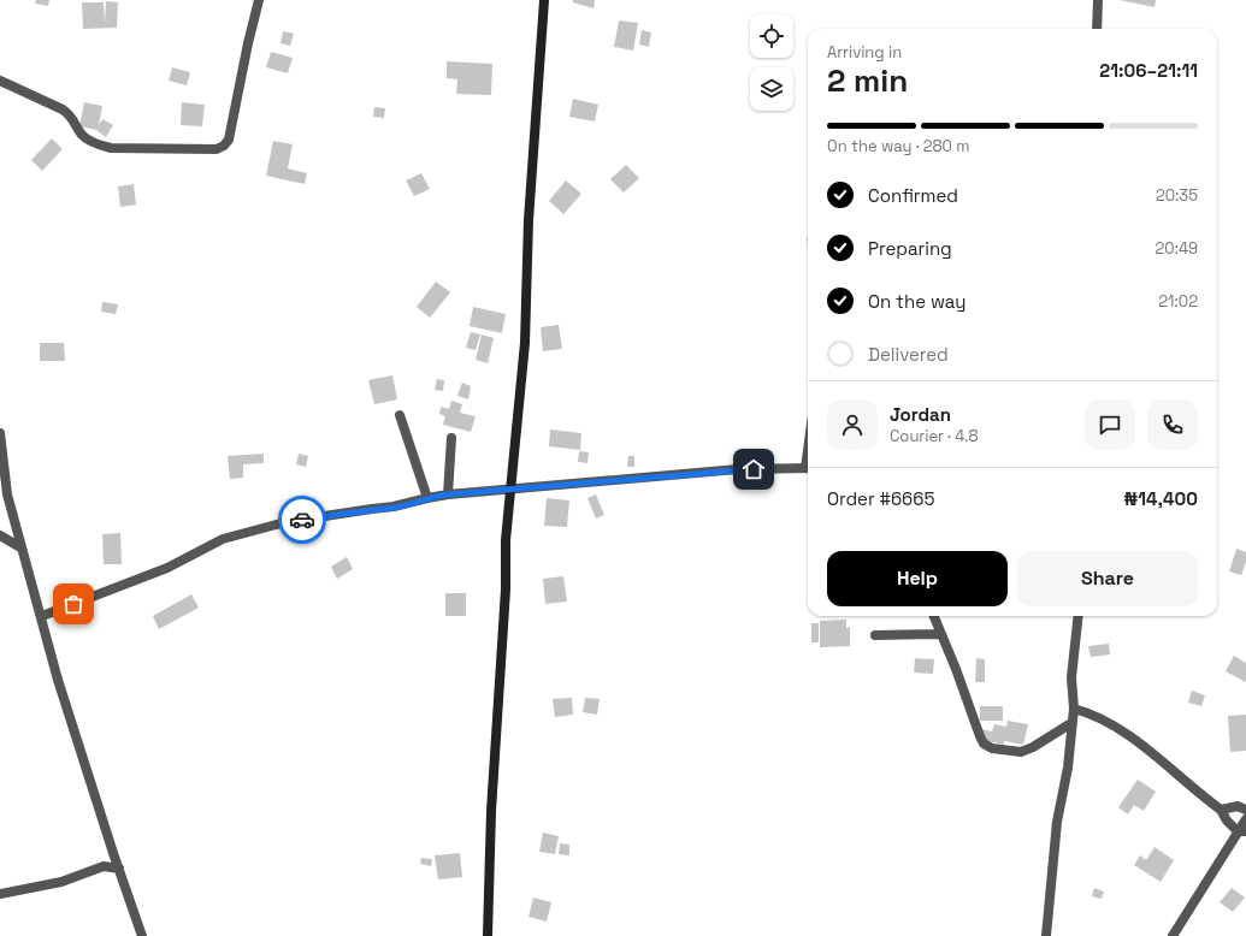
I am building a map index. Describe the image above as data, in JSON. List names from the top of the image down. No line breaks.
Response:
{"page":{"heading":["2 min","Arriving in","21:06–21:11"],"panel":["Jordan","Courier · 4.8","Order #6665","₦14,400"],"bar":"On the way · 280 m","list":[["Confirmed","20:35"],["Preparing","20:49"],["On the way","21:02"],"Delivered"],"buttons":["Help","Share"]}}
